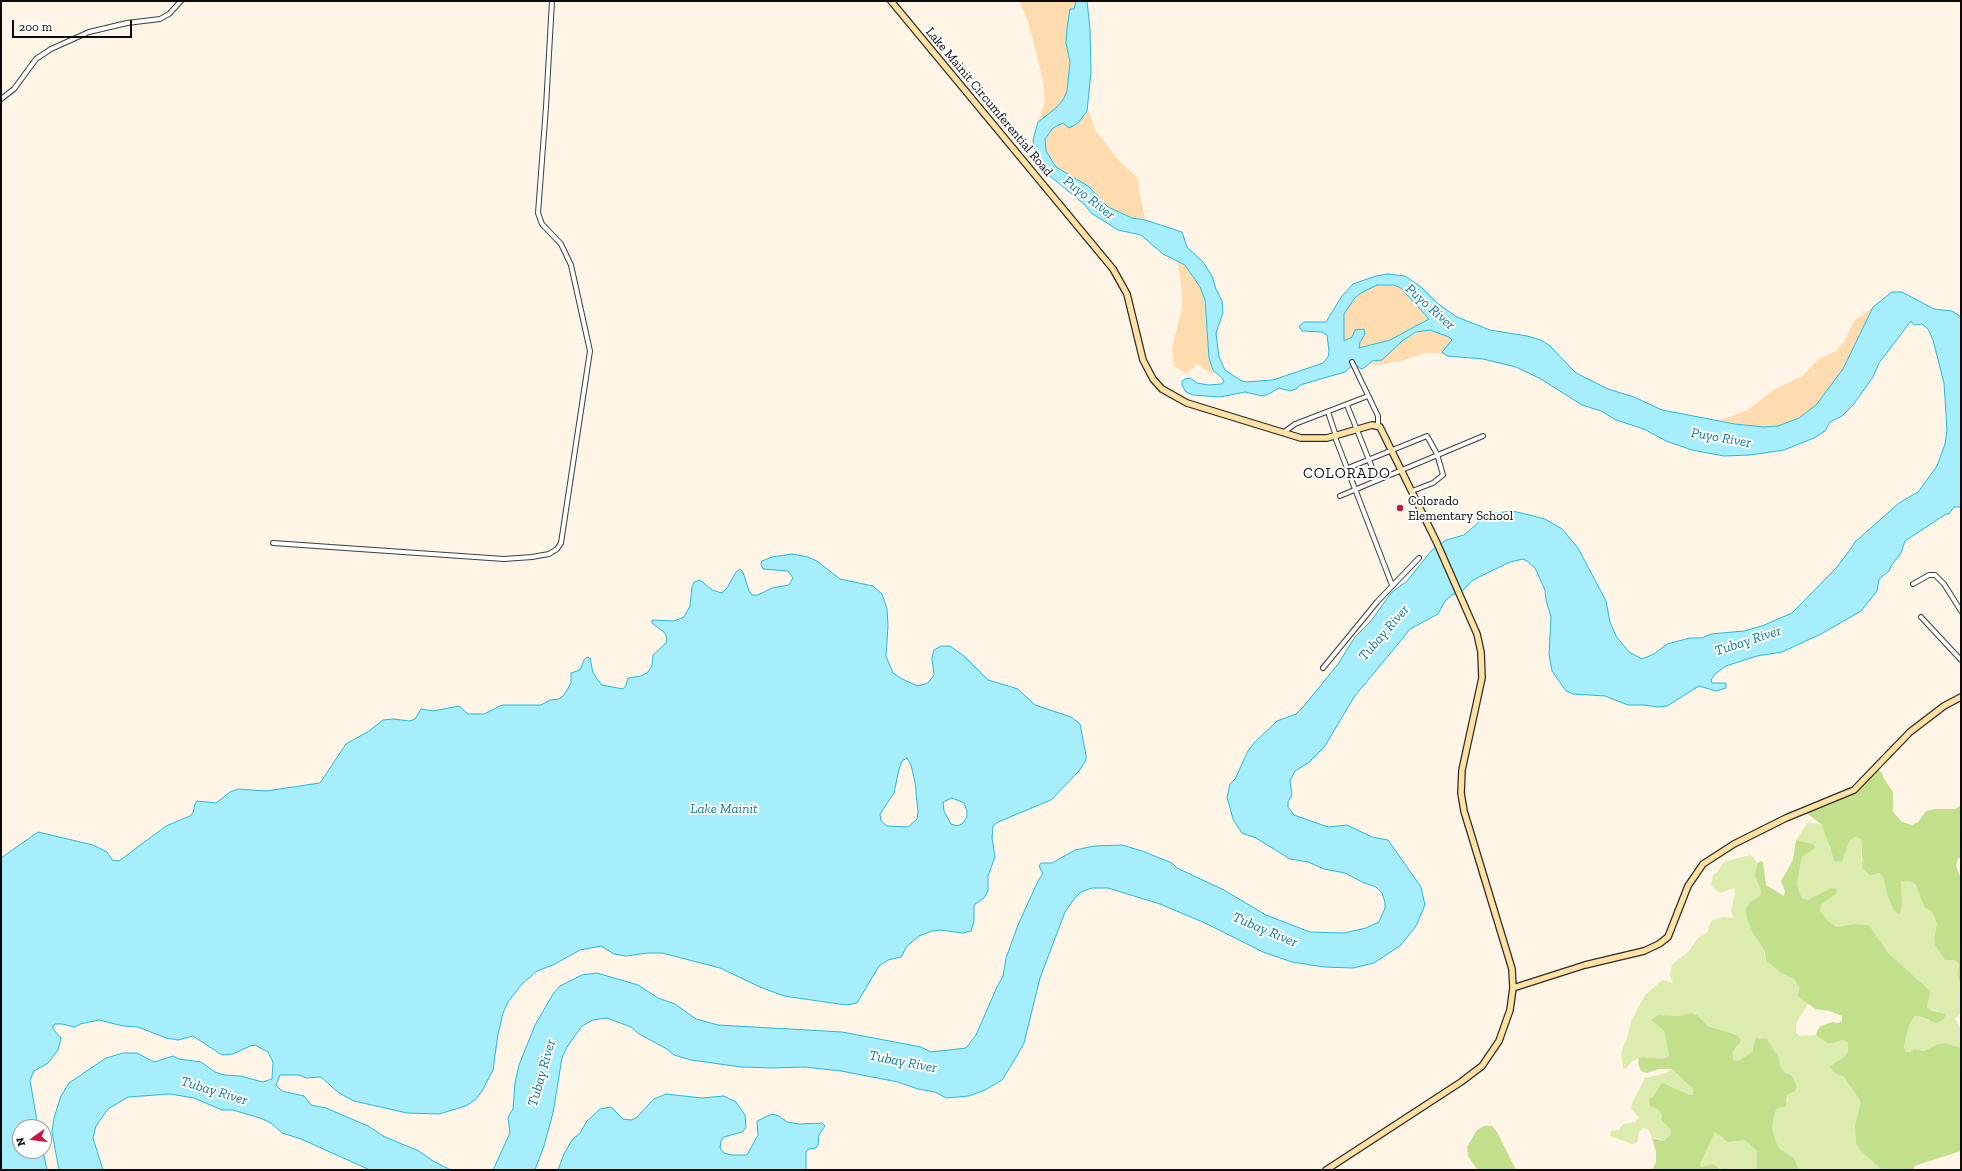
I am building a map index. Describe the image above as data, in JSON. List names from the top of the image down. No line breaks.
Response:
{"streets":{"main road":["Lake Mainit Circumferential Road"]},"districts":["COLORADO"],"water":["Puyo River","Tubay River","Lake Mainit"],"places":["Colorado Elementary School"],"scale_bar":"200 m","north":"left"}
